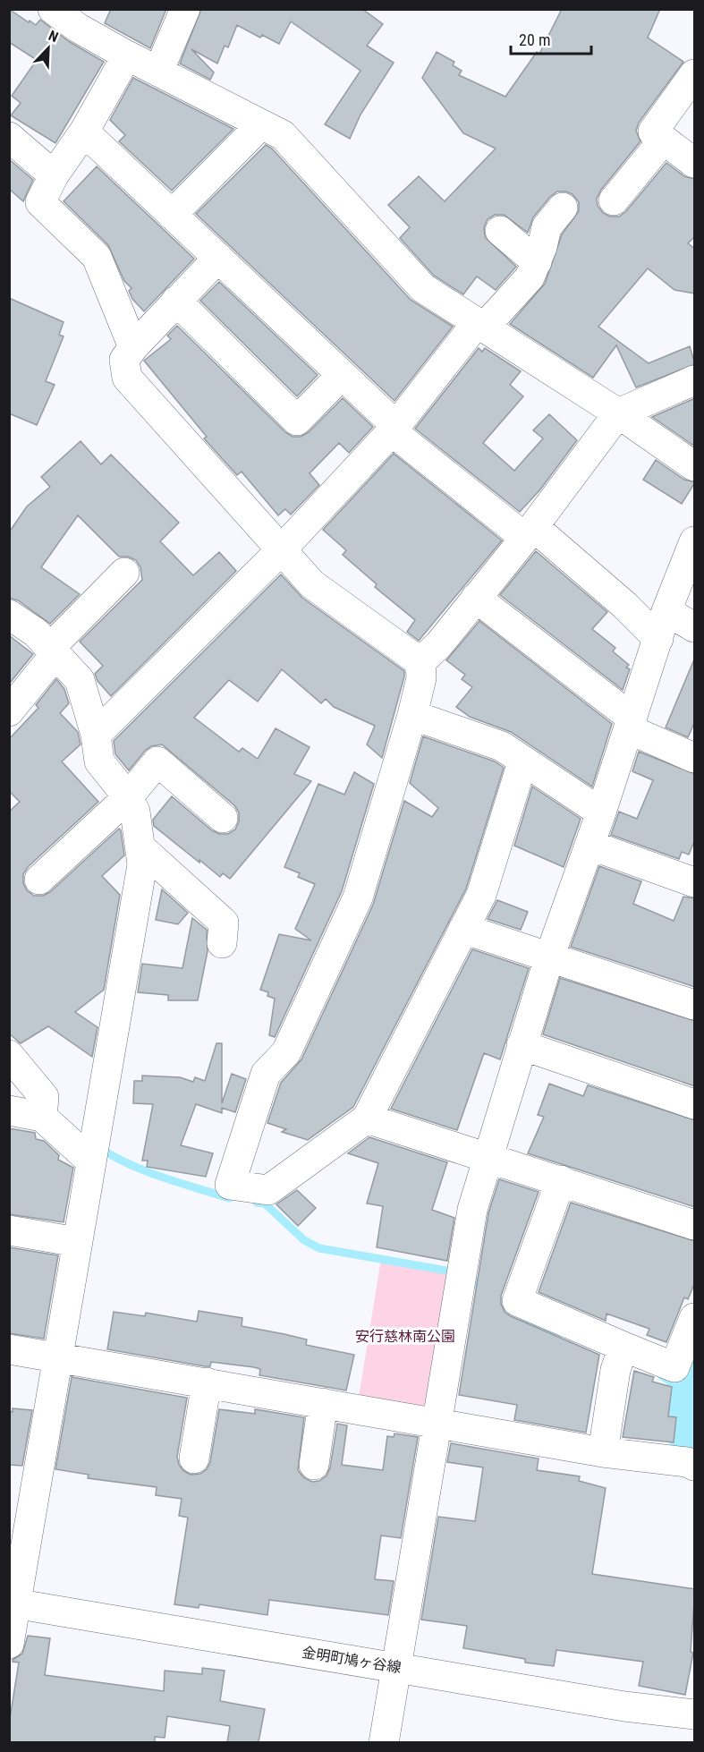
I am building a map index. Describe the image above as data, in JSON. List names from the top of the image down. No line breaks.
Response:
{"streets":{"street":["金明町鳩ヶ谷線"]},"parks":["安行慈林南公園"],"scale_bar":"20 m","north":"top right"}
